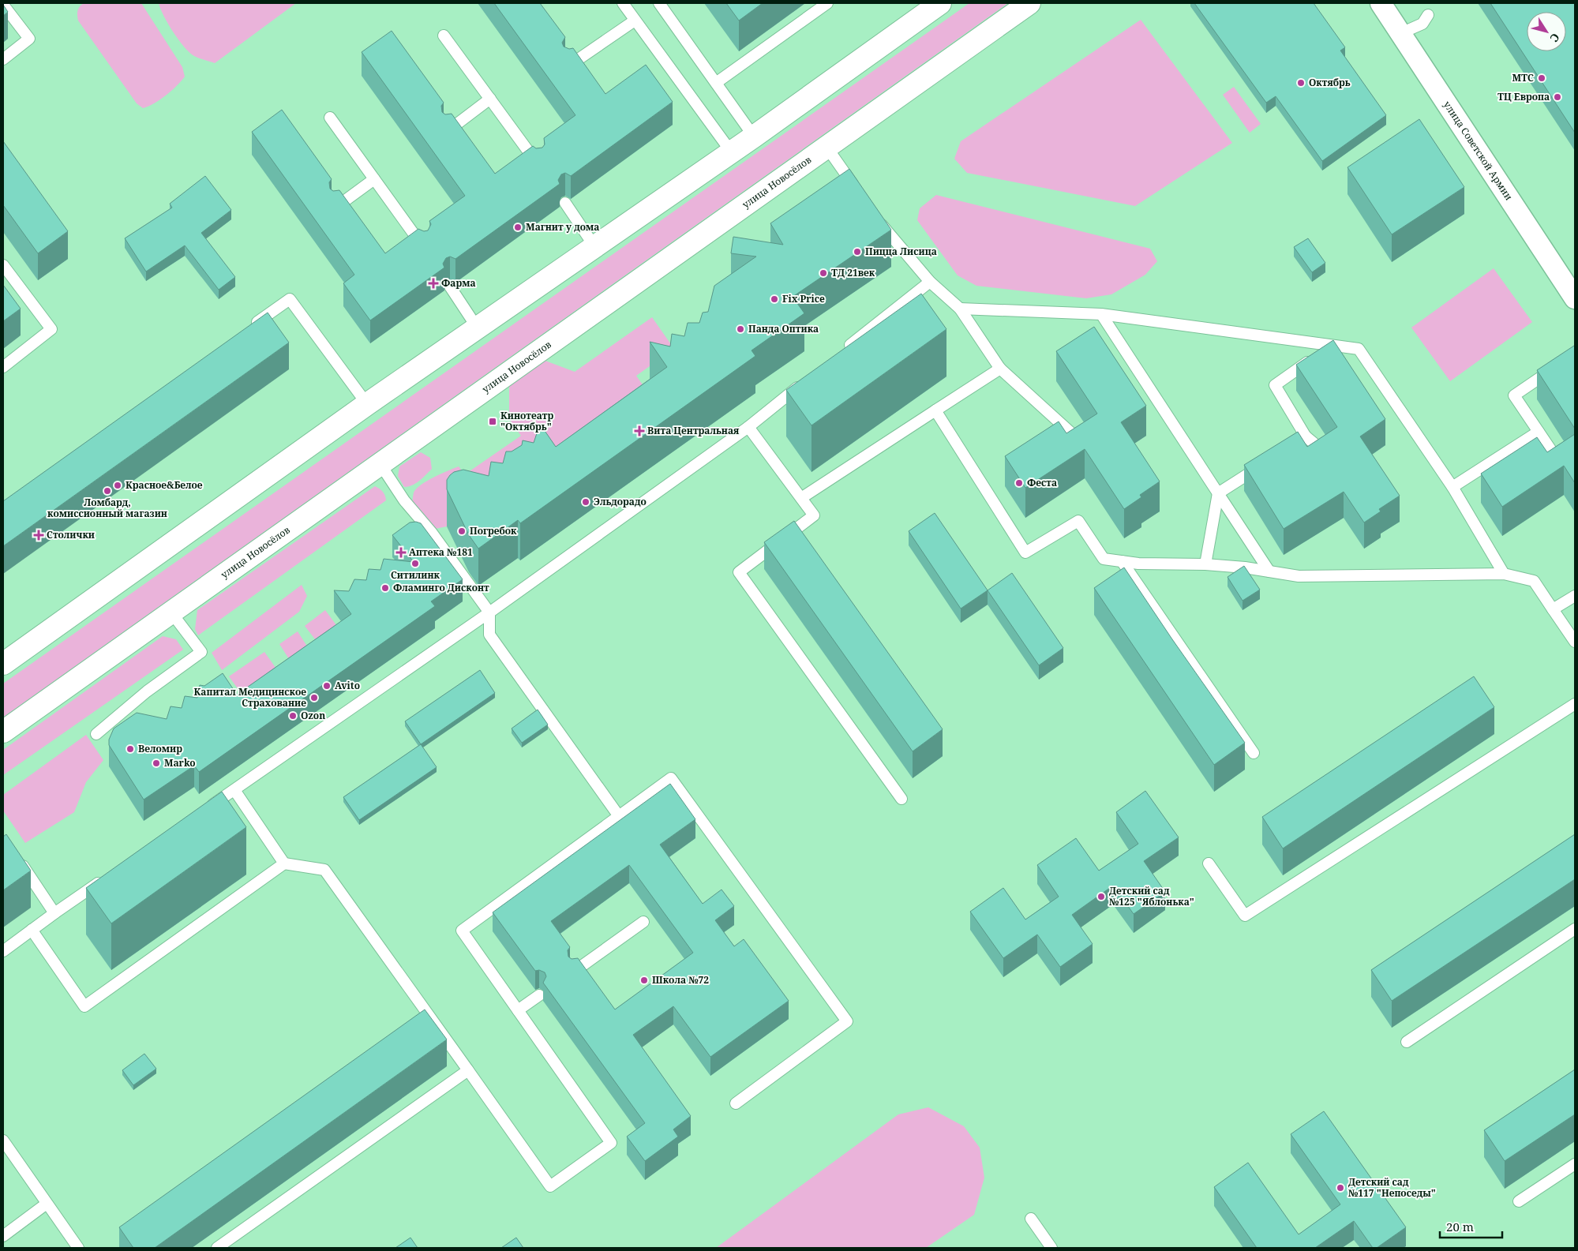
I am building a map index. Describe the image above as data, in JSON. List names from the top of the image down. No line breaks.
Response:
{"streets":{"main road":["улица Новосёлов"],"street":["улица Советской Армии"]},"places":{"other":["МТС","Октябрь","ТЦ Европа","Магнит у дома","Пицца Лисица","ТД 21век","Fix Price","Панда Оптика","Феста","Красное&Белое","Ломбард, комиссионный магазин","Эльдорадо","Погребок","Ситилинк","Фламинго Дисконт","Avito","Капитал Медицинское Страхование","Ozon","Веломир","Marko","Детский сад №125 \"Яблонька\"","Школа №72","Детский сад №117 \"Непоседы\""],"health":["Фарма","Вита Центральная","Столички","Аптека №181"],"transit":["Кинотеатр \"Октябрь\""]},"scale_bar":"20 m","north":"bottom right"}
